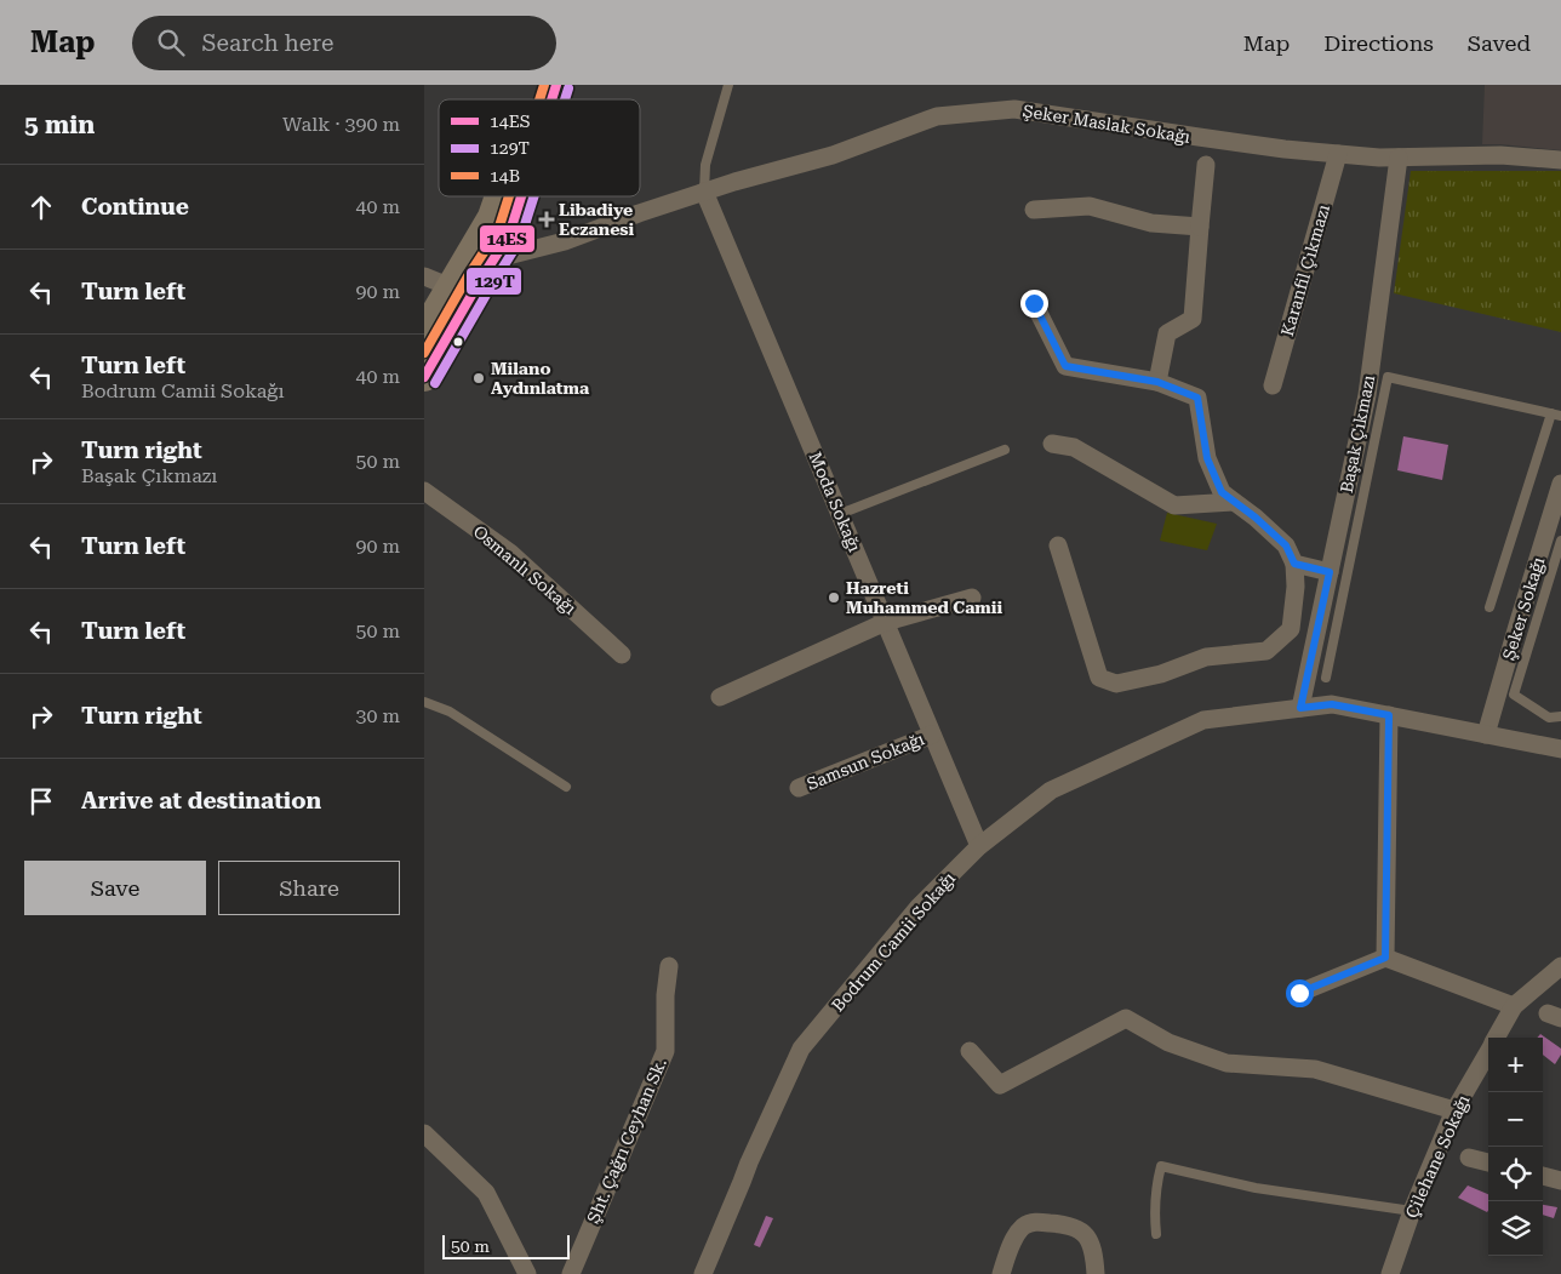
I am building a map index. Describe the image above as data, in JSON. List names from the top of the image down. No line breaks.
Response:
{"streets":{"street":["Şeker Maslak Sokağı","Karanfil Çıkmazı","Başak Çıkmazı","Moda Sokağı","Osmanlı Sokağı","Şeker Sokağı","Samsun Sokağı","Bodrum Camii Sokağı","Şht. Çağrı Ceyhan Sk.","Çilehane Sokağı"]},"crossings":[["Şeker Maslak Sokağı","Karanfil Çıkmazı"],["Şeker Maslak Sokağı","Başak Çıkmazı"],["Şeker Maslak Sokağı","Moda Sokağı"],["Başak Çıkmazı","Bodrum Camii Sokağı"],["Moda Sokağı","Samsun Sokağı"],["Moda Sokağı","Bodrum Camii Sokağı"],["Şeker Sokağı","Bodrum Camii Sokağı"]],"places":{"health":["Libadiye Eczanesi"],"other":["Milano Aydınlatma","Hazreti Muhammed Camii"]},"lines":["transit line 14ES","transit line 14B","transit line 129T"],"legend":["14ES","129T","14B"],"scale_bar":"50 m","page":{"header":"Map","search":"Search here","nav":["Map","Directions","Saved"],"heading":["5 min","Walk · 390 m"],"list":[["Continue","40 m"],["Turn left","90 m"],["Turn left","Bodrum Camii Sokağı","40 m"],["Turn right","Başak Çıkmazı","50 m"],["Turn left","90 m"],["Turn left","50 m"],["Turn right","30 m"],"Arrive at destination"],"buttons":["Save","Share"],"map_buttons":["+","−"],"scale":"50 m"}}
